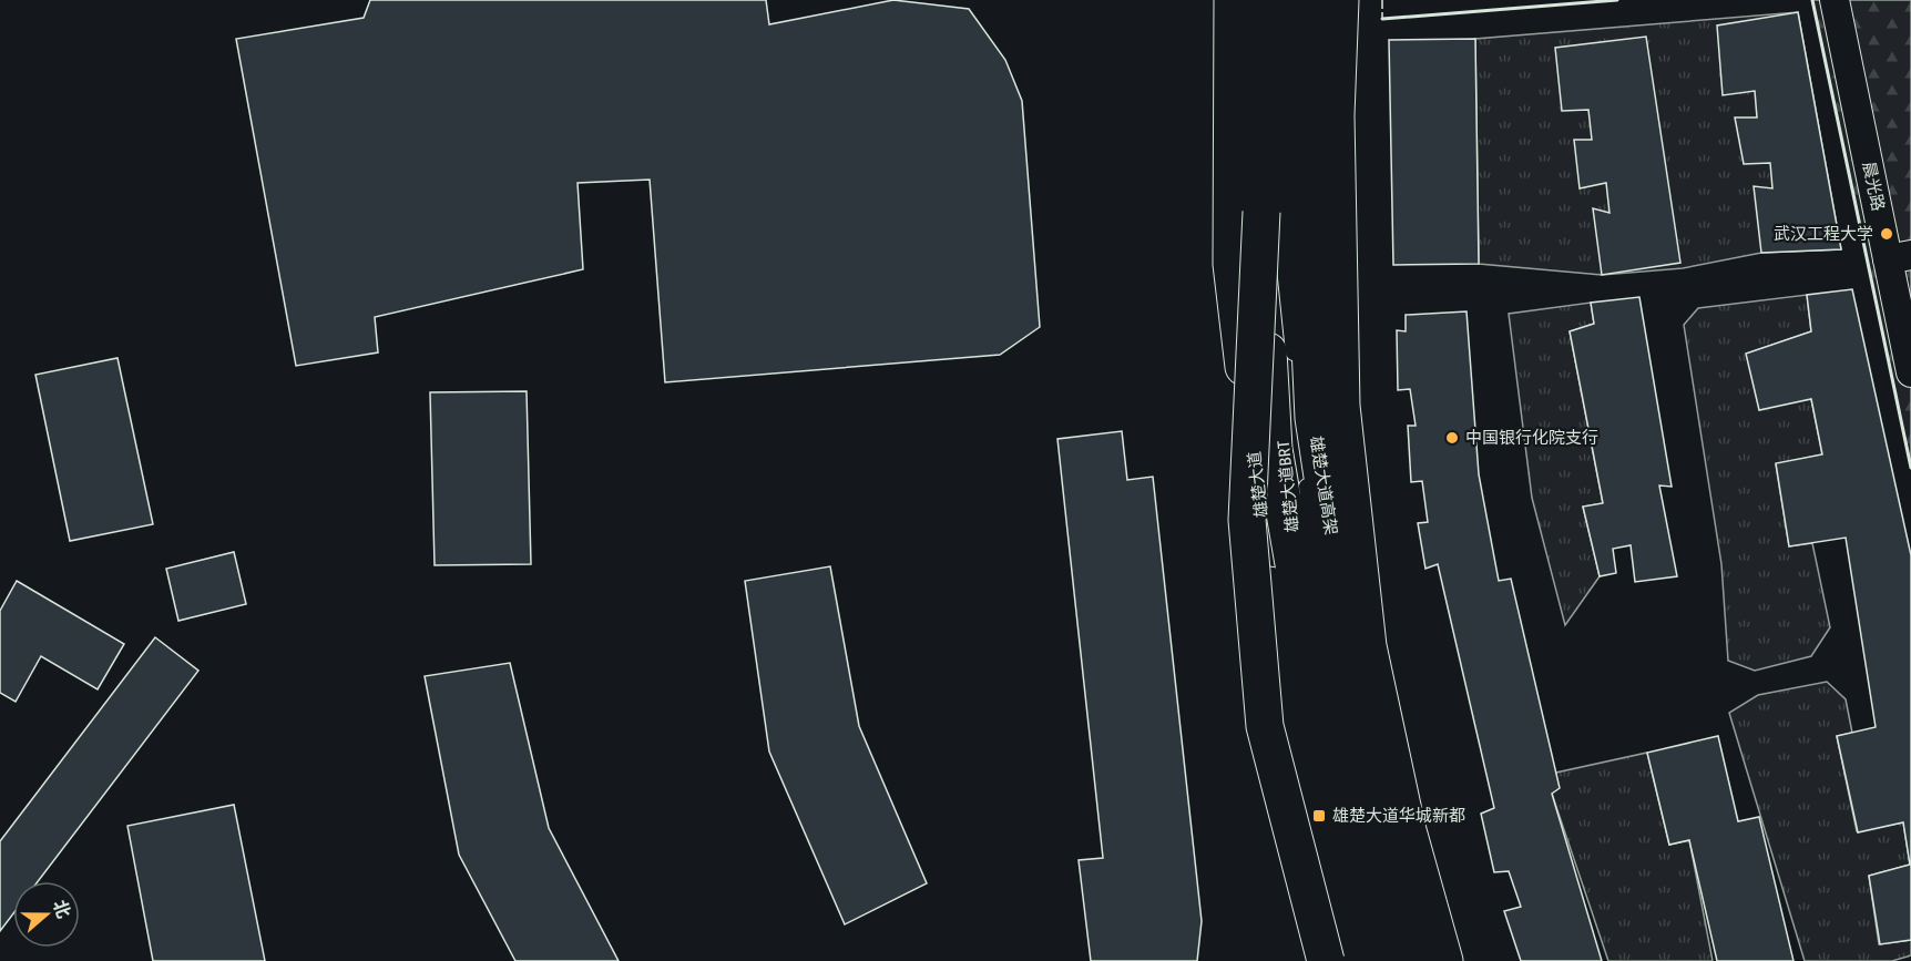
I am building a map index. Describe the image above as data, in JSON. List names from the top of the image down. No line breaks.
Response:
{"streets":{"main road":["雄楚大道","雄楚大道高架"],"street":["晨光路"],"lane":["雄楚大道BRT"]},"places":{"other":["武汉工程大学","中国银行化院支行"],"transit":["雄楚大道华城新都"]},"north":"right"}
